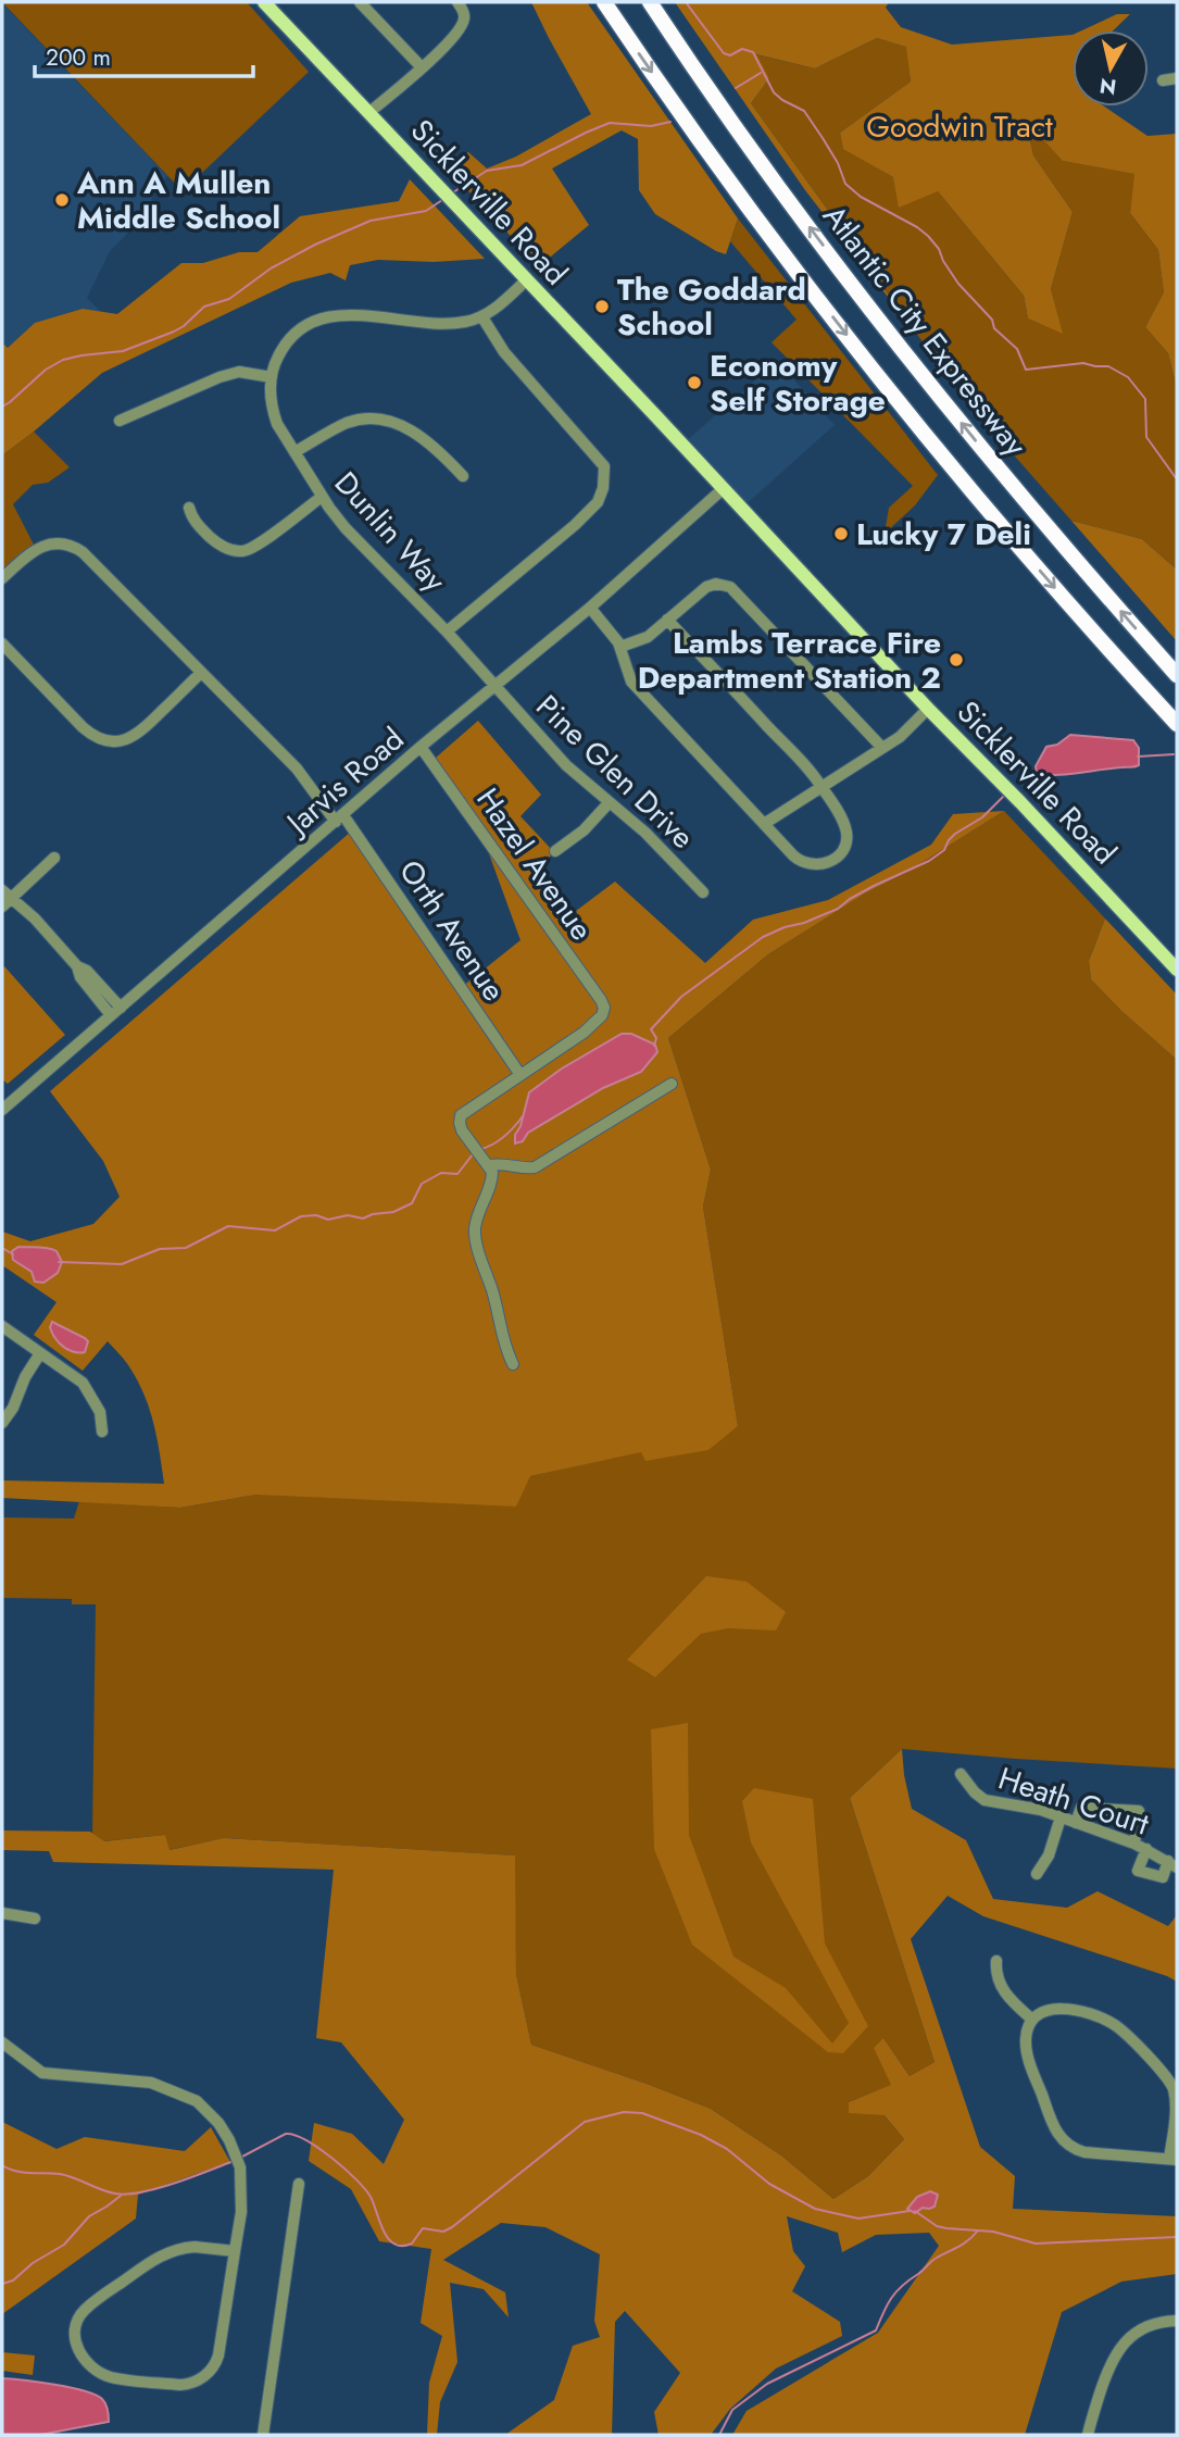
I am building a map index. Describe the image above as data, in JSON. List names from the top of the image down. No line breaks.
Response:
{"streets":{"highway":["Atlantic City Expressway"],"main road":["Sicklerville Road"],"street":["Dunlin Way","Pine Glen Drive","Jarvis Road","Hazel Avenue","Orth Avenue","Heath Court"]},"crossings":[["Sicklerville Road","Dunlin Way"],["Sicklerville Road","Jarvis Road"],["Dunlin Way","Pine Glen Drive"],["Dunlin Way","Jarvis Road"],["Pine Glen Drive","Jarvis Road"],["Jarvis Road","Hazel Avenue"],["Jarvis Road","Orth Avenue"],["Hazel Avenue","Orth Avenue"]],"parks":["Goodwin Tract"],"places":["Ann A Mullen Middle School","The Goddard School","Economy Self Storage","Lucky 7 Deli","Lambs Terrace Fire Department Station 2"],"scale_bar":"200 m","north":"bottom"}
